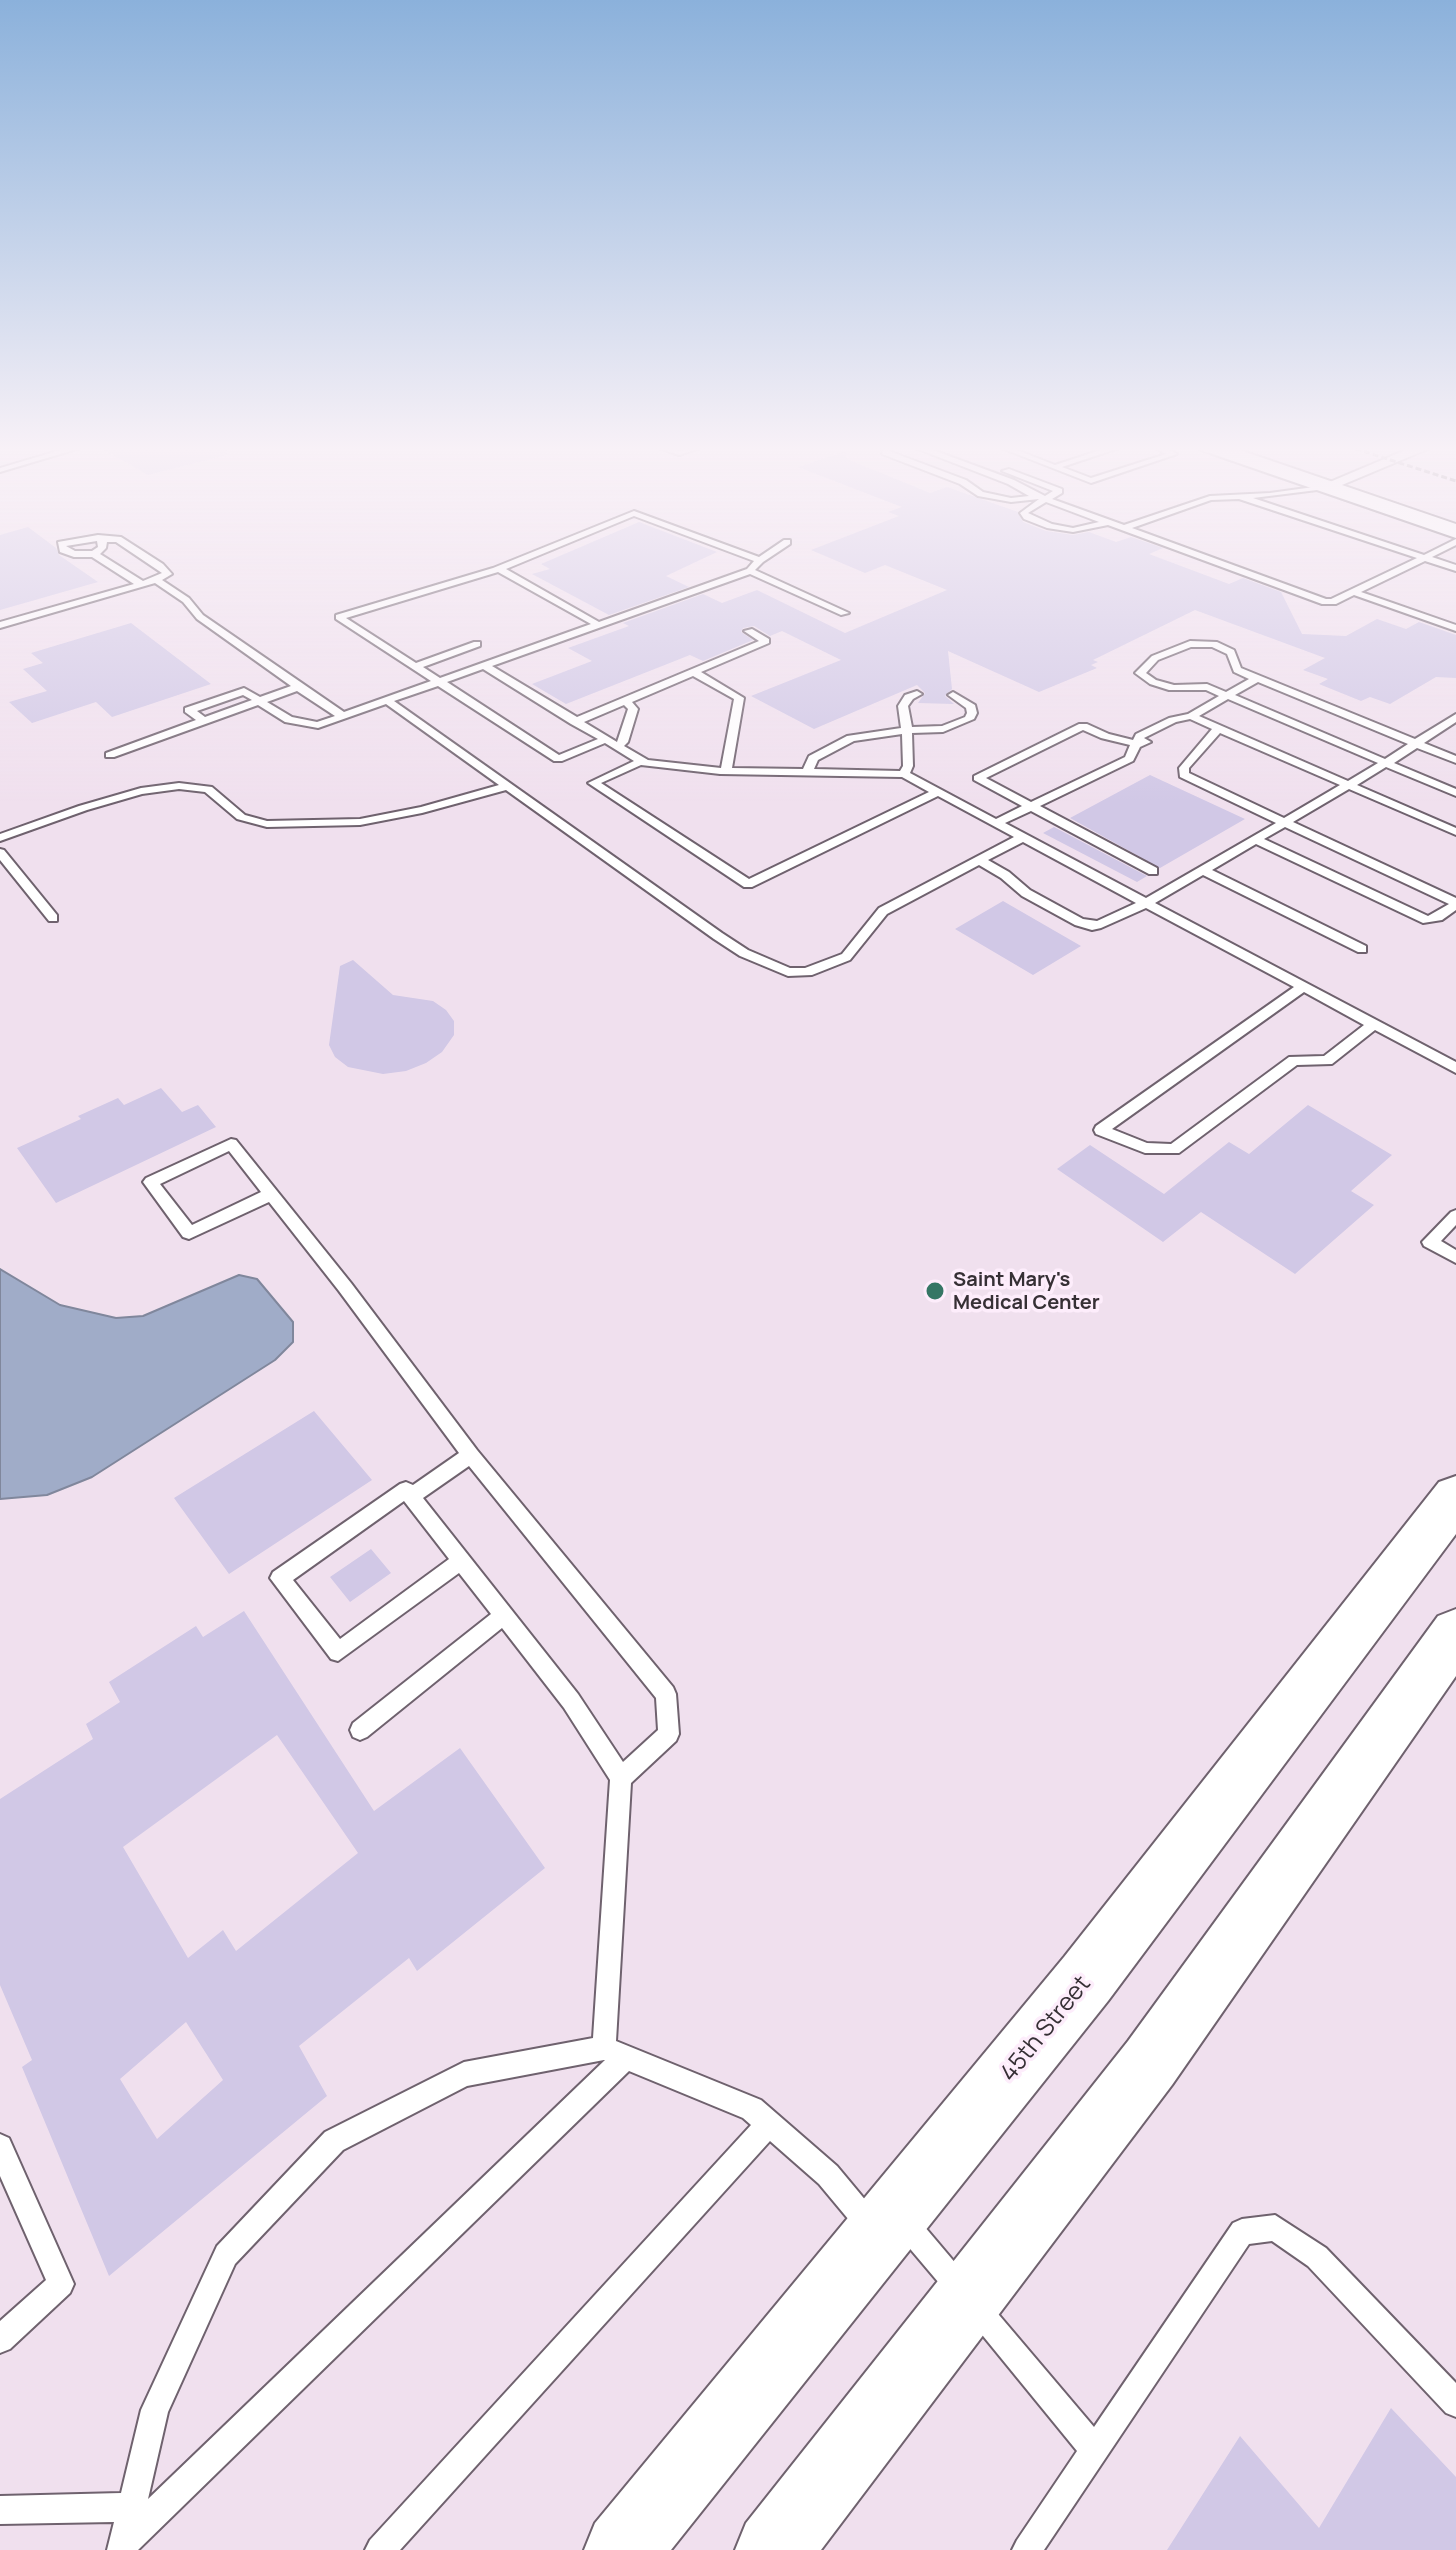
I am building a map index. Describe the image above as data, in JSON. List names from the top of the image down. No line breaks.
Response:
{"streets":{"main road":["45th Street"]},"places":["Saint Mary's Medical Center"]}
